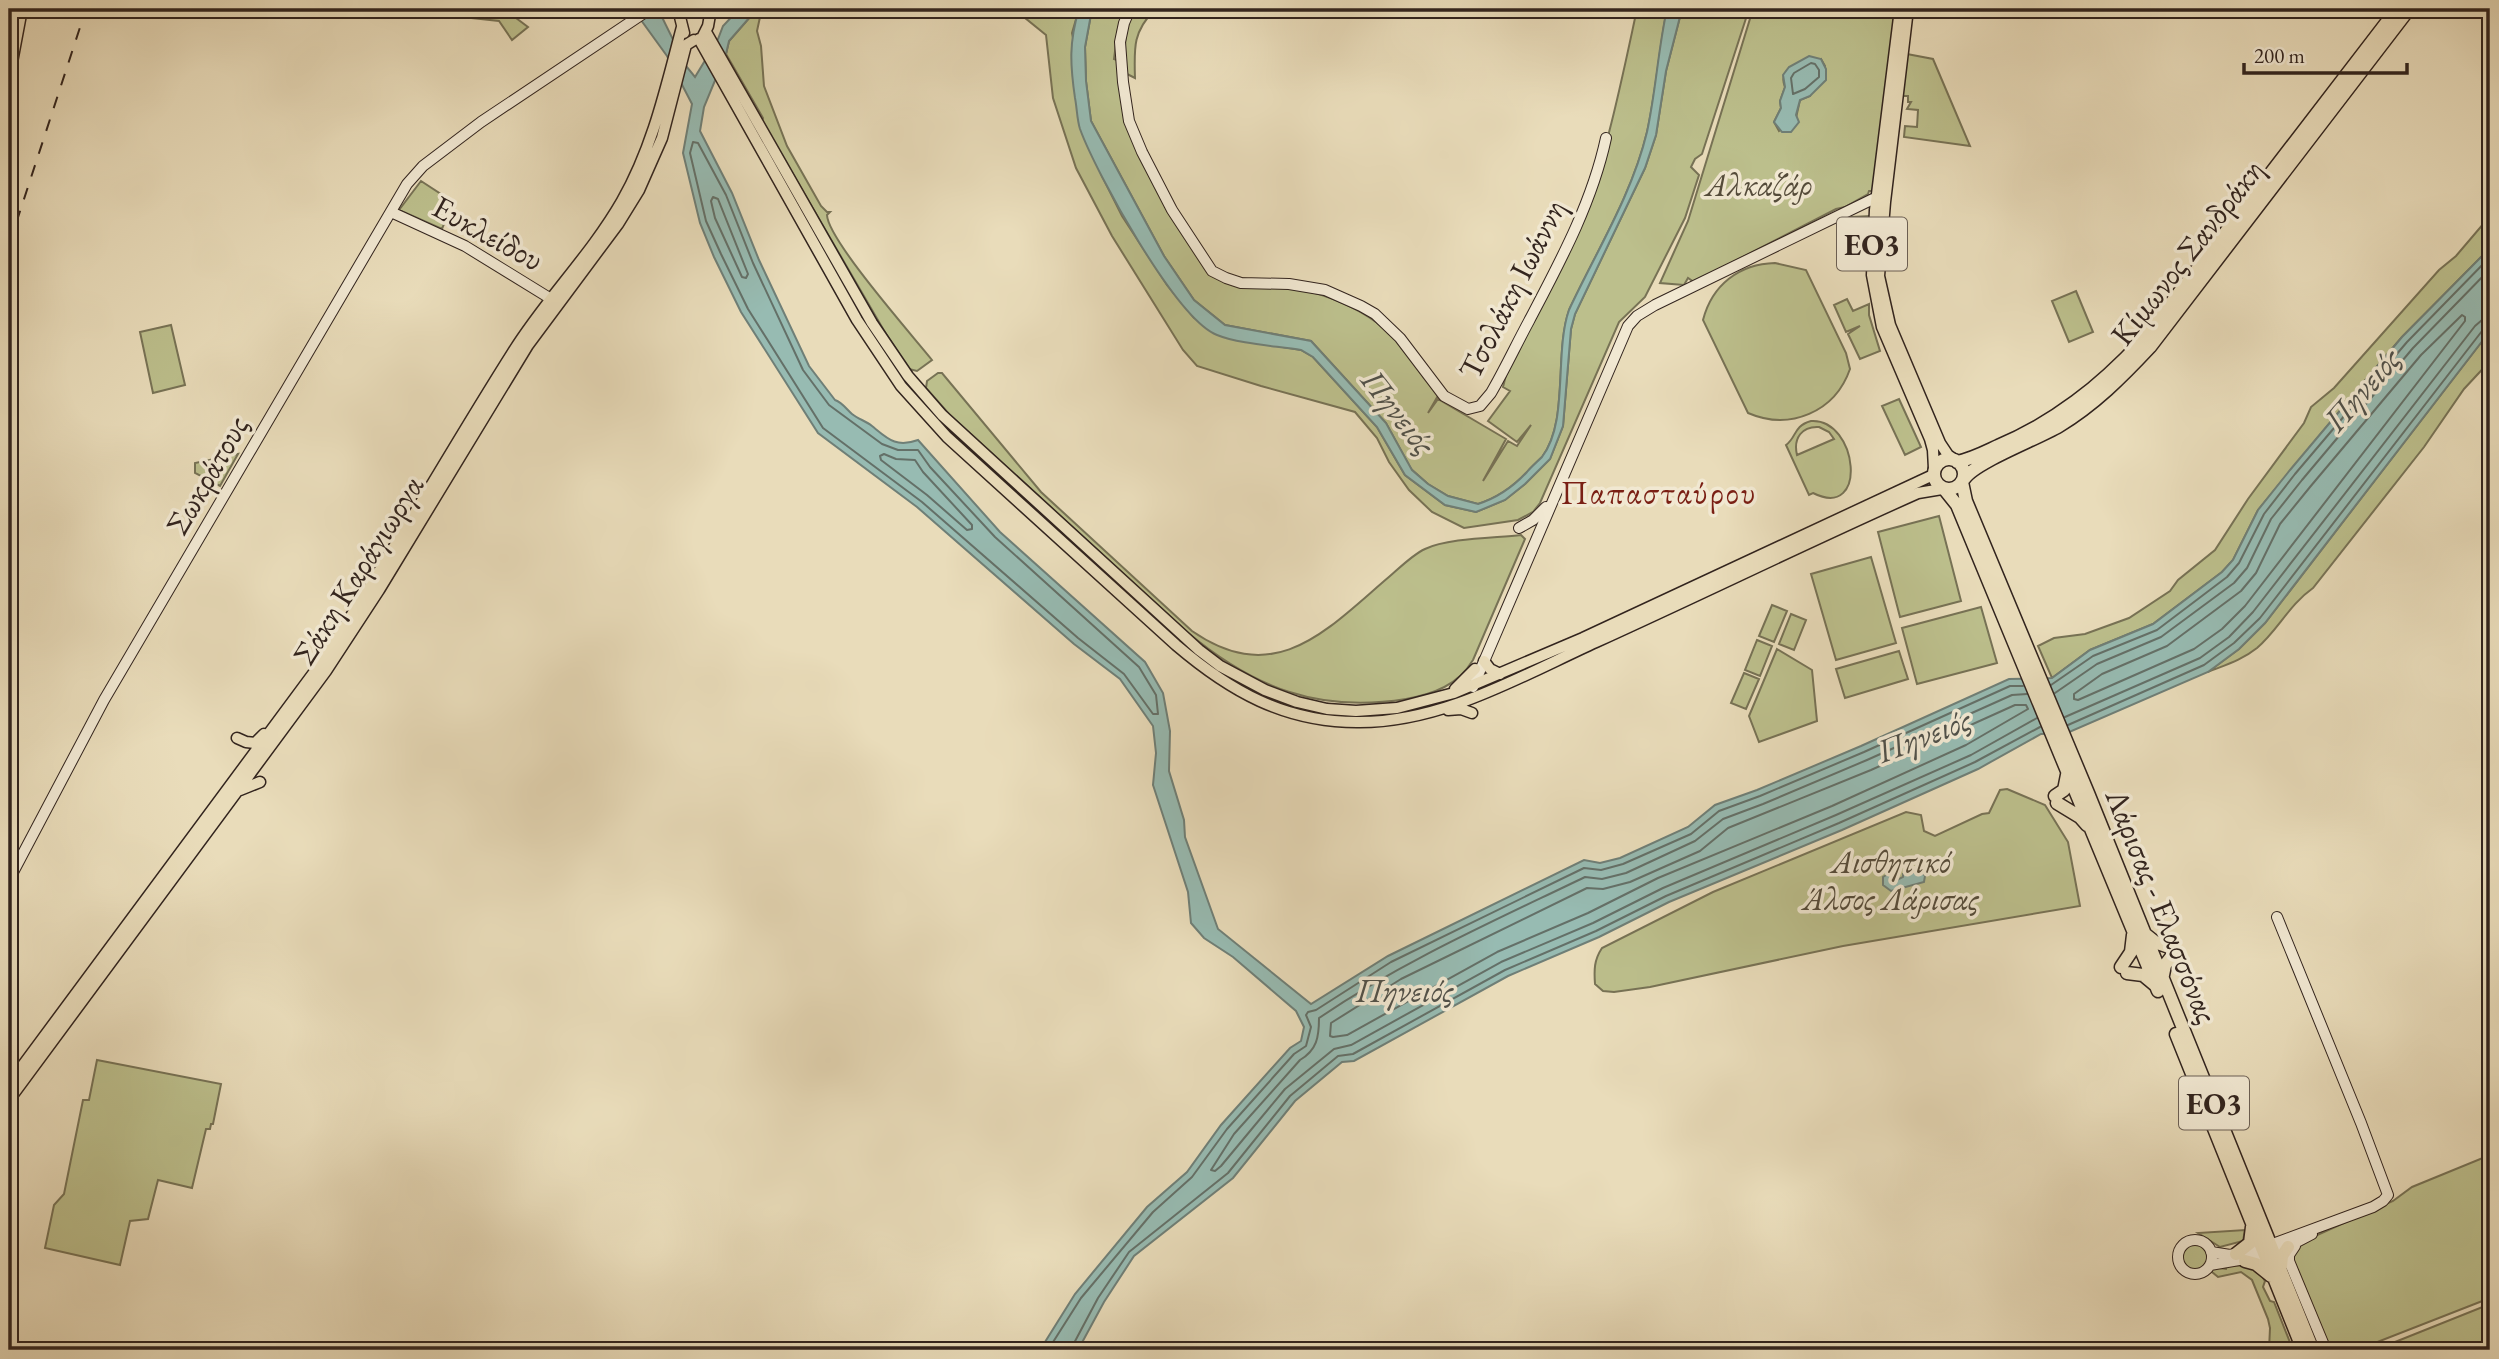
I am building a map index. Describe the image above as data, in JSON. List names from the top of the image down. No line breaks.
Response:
{"streets":{"highway":["ΕΟ3","Κίμωνος Σανδράκη","Λάρισας - Ελασσόνας"],"main road":["Σάκη Καράγιωργα"],"street":["Ευκλείδου","Τσολάκη Ιωάννη","Σωκράτους"]},"crossings":[["Ευκλείδου","Σωκράτους"],["Ευκλείδου","Σάκη Καράγιωργα"],["ΕΟ3","Κίμωνος Σανδράκη"],["ΕΟ3","Λάρισας - Ελασσόνας"],["Κίμωνος Σανδράκη","Λάρισας - Ελασσόνας"]],"districts":["Παπασταύρου"],"water":["Πηνειός"],"parks":["Αλκαζάρ","Αισθητικό Άλσος Λάρισας"],"scale_bar":"200 m"}
